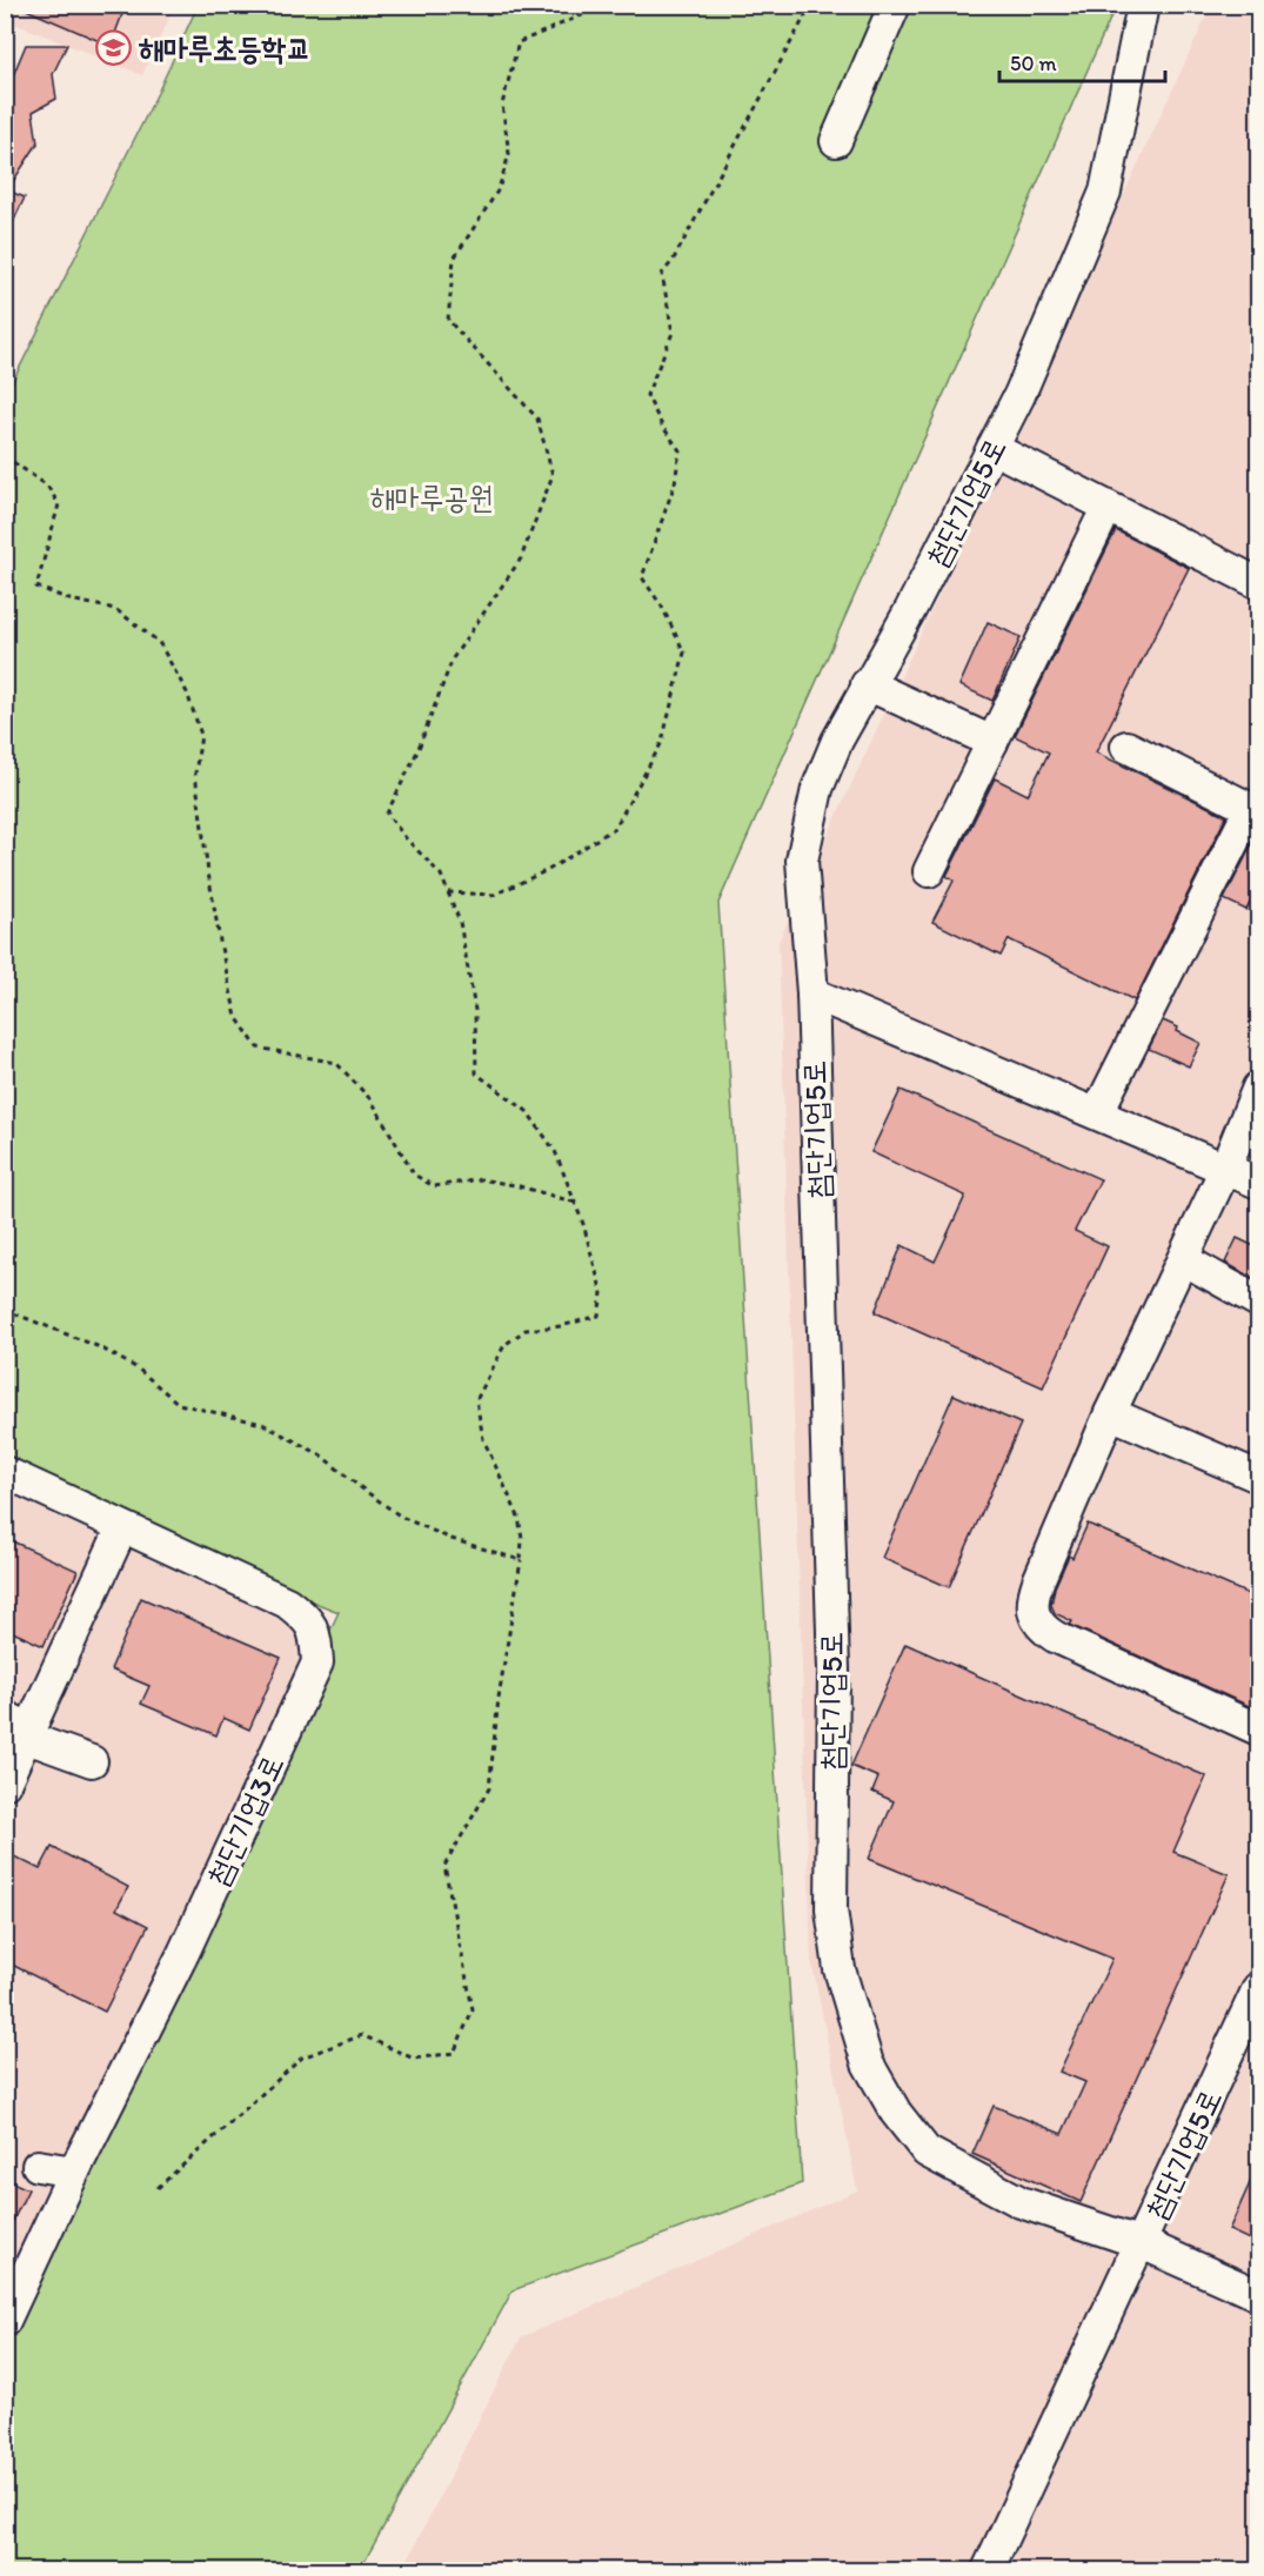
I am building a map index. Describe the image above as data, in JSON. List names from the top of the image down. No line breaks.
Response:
{"streets":{"street":["첨단기업5로","첨단기업3로"]},"parks":["해마루공원"],"places":{"school or university":["해마루초등학교"]},"scale_bar":"50 m"}
